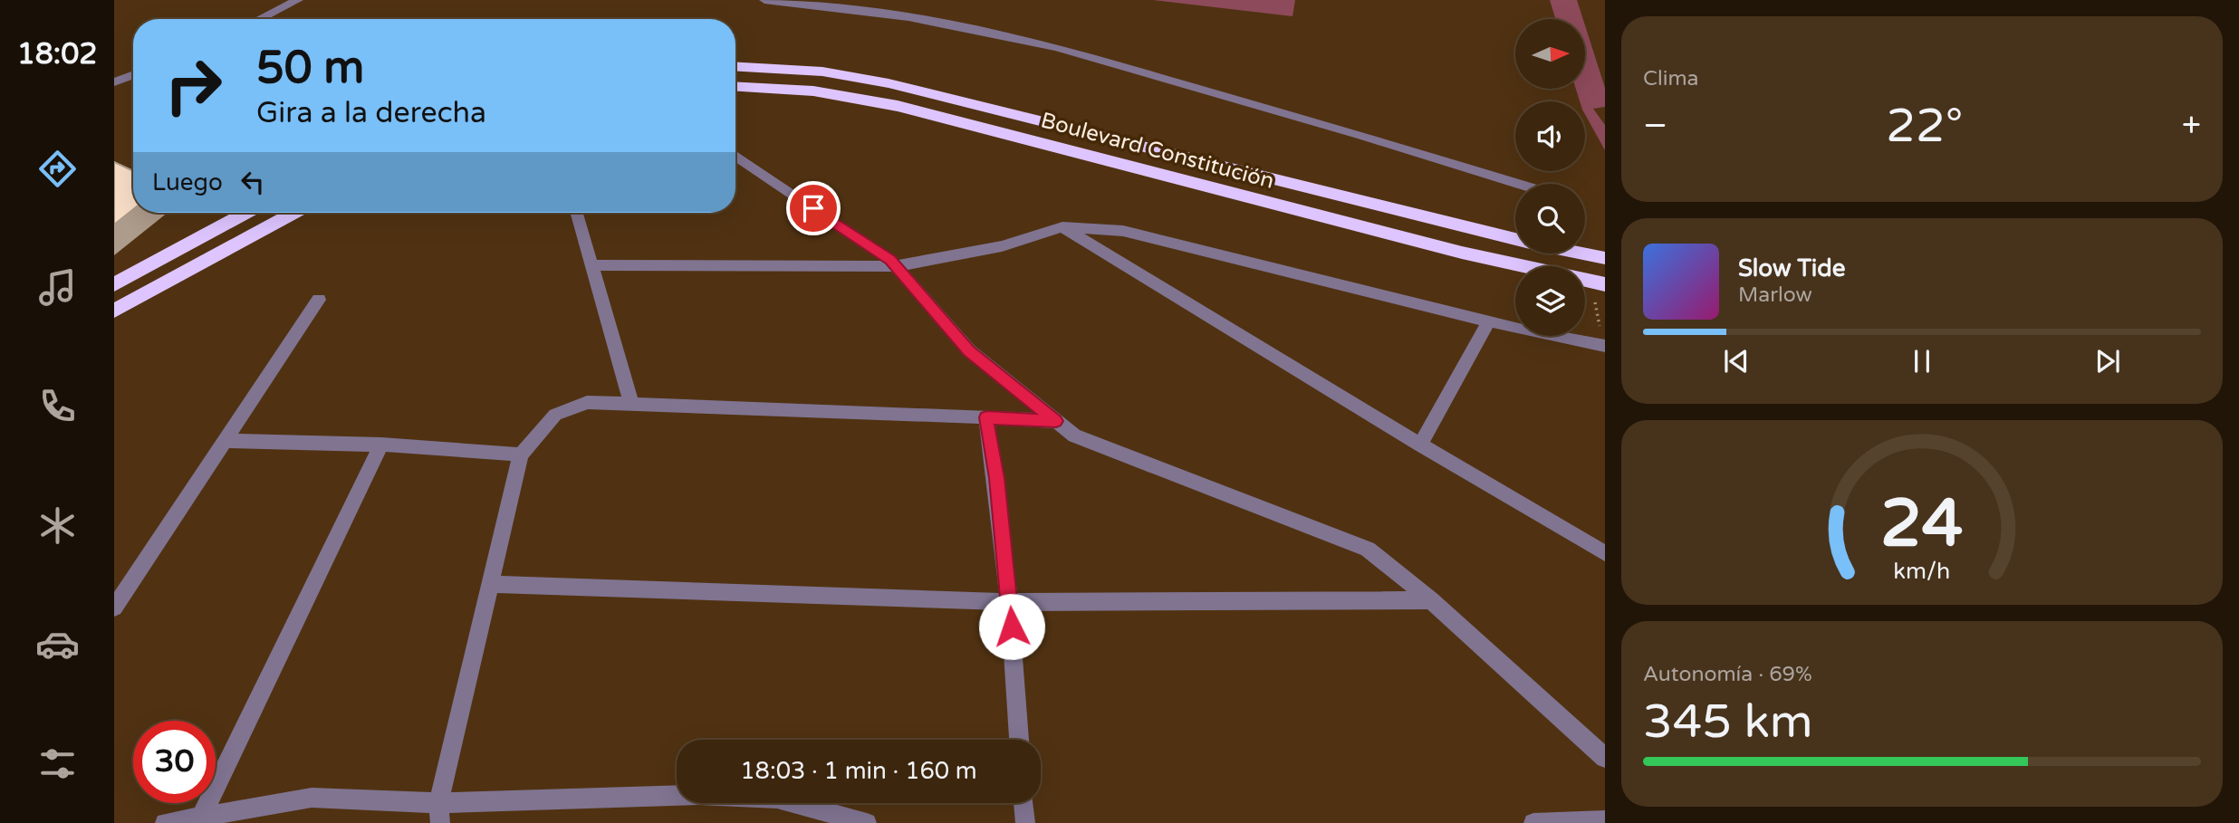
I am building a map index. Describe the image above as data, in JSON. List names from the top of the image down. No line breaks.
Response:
{"streets":{"highway":["Boulevard Constitución"]},"north":"right","page":{"tabs":"18:02","tile":["Clima",["Autonomía · 69%","345 km"]],"turn":["50 m","Gira a la derecha"],"heat":["−","22°","+"],"then":"Luego","song":["Slow Tide","Marlow"],"limit":"30","trip":"18:03 · 1 min · 160 m","gauge":["24","km/h"]}}
